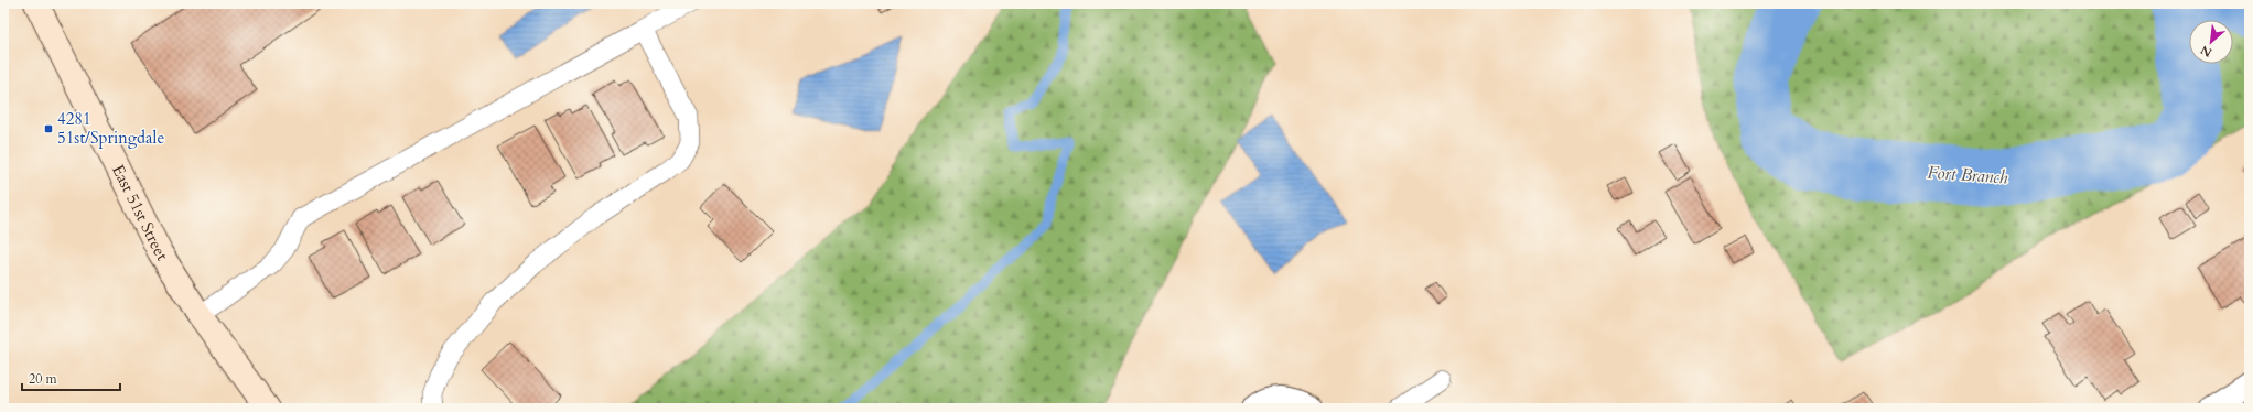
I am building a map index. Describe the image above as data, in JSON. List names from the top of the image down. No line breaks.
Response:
{"streets":{"main road":["East 51st Street"]},"water":["Fort Branch"],"places":{"transit":["4281 51st/Springdale"]},"scale_bar":"20 m","north":"bottom left"}
